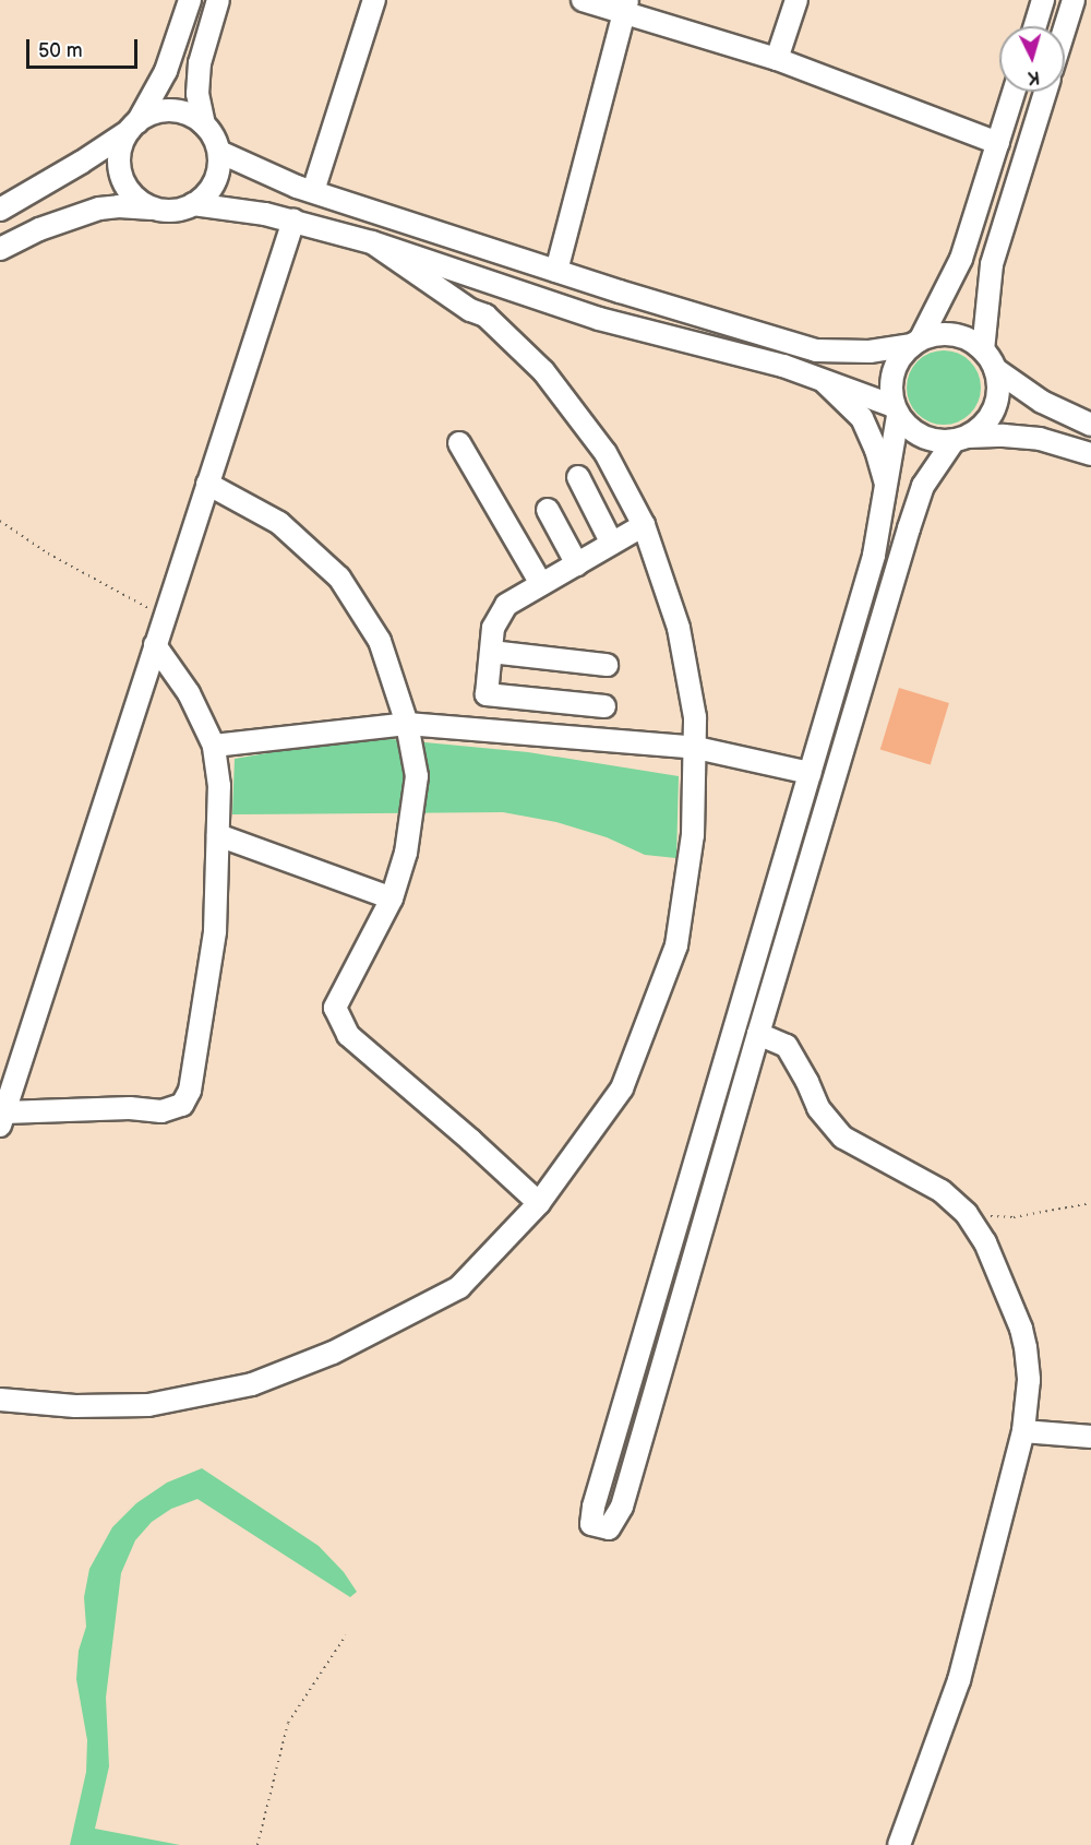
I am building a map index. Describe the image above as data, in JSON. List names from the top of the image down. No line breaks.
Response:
{"scale_bar":"50 m","north":"bottom"}
